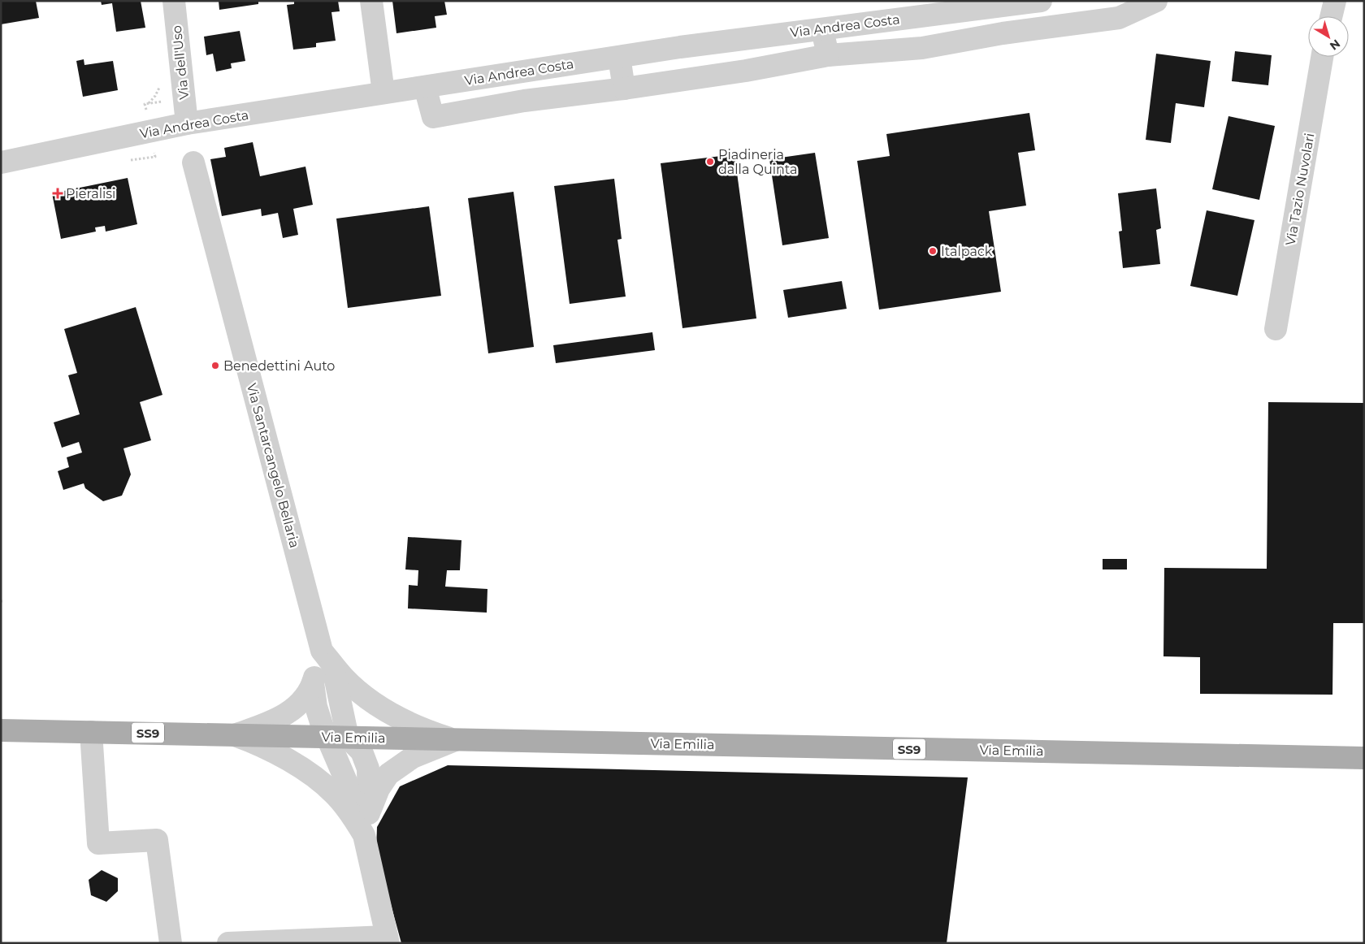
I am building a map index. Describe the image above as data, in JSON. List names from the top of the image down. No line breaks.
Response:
{"streets":{"main road":["SS9","Via Emilia"],"street":["Via Andrea Costa","Via dell'Uso","Via Tazio Nuvolari","Via Santarcangelo Bellaria"]},"crossings":[["Via Andrea Costa","Via dell'Uso"],["Via Santarcangelo Bellaria","Via Emilia"]],"places":{"other":["Piadineria dalla Quinta","Italpack","Benedettini Auto"],"health":["Pieralisi"]},"north":"bottom right"}
